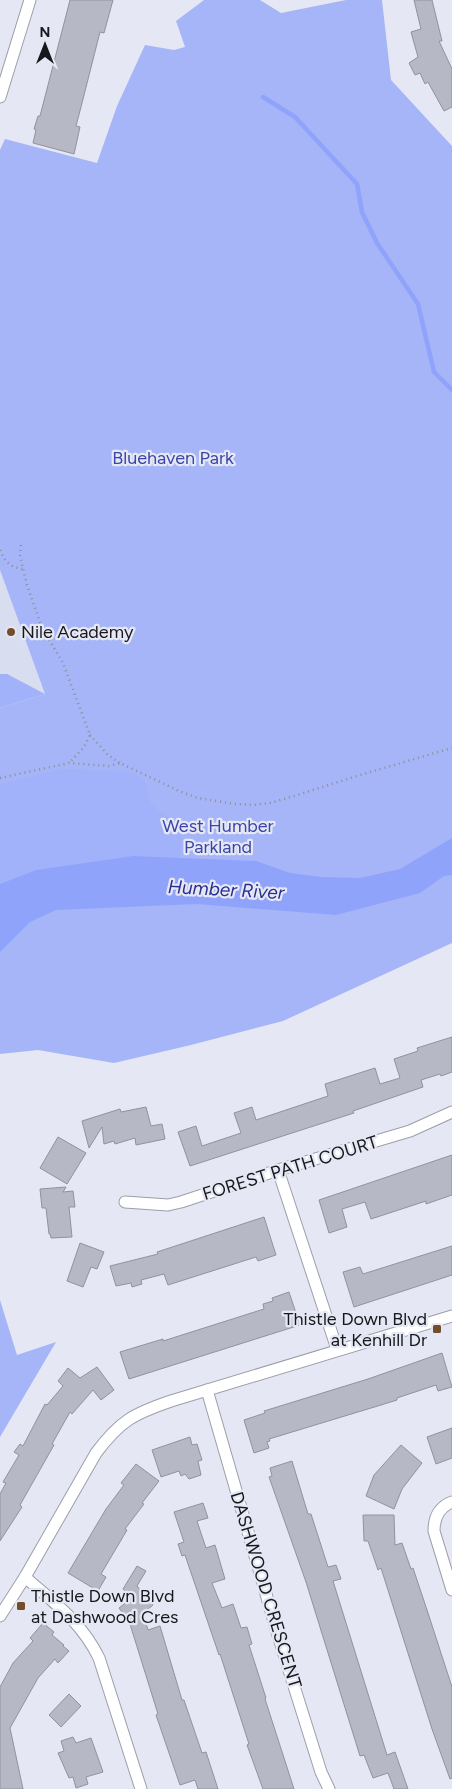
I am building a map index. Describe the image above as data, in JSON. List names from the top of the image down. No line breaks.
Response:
{"streets":{"street":["FOREST PATH COURT","DASHWOOD CRESCENT"]},"water":["Humber River"],"parks":["Bluehaven Park","West Humber Parkland"],"places":{"other":["Nile Academy"],"transit":["Thistle Down Blvd at Kenhill Dr","Thistle Down Blvd at Dashwood Cres"]},"north":"top"}
